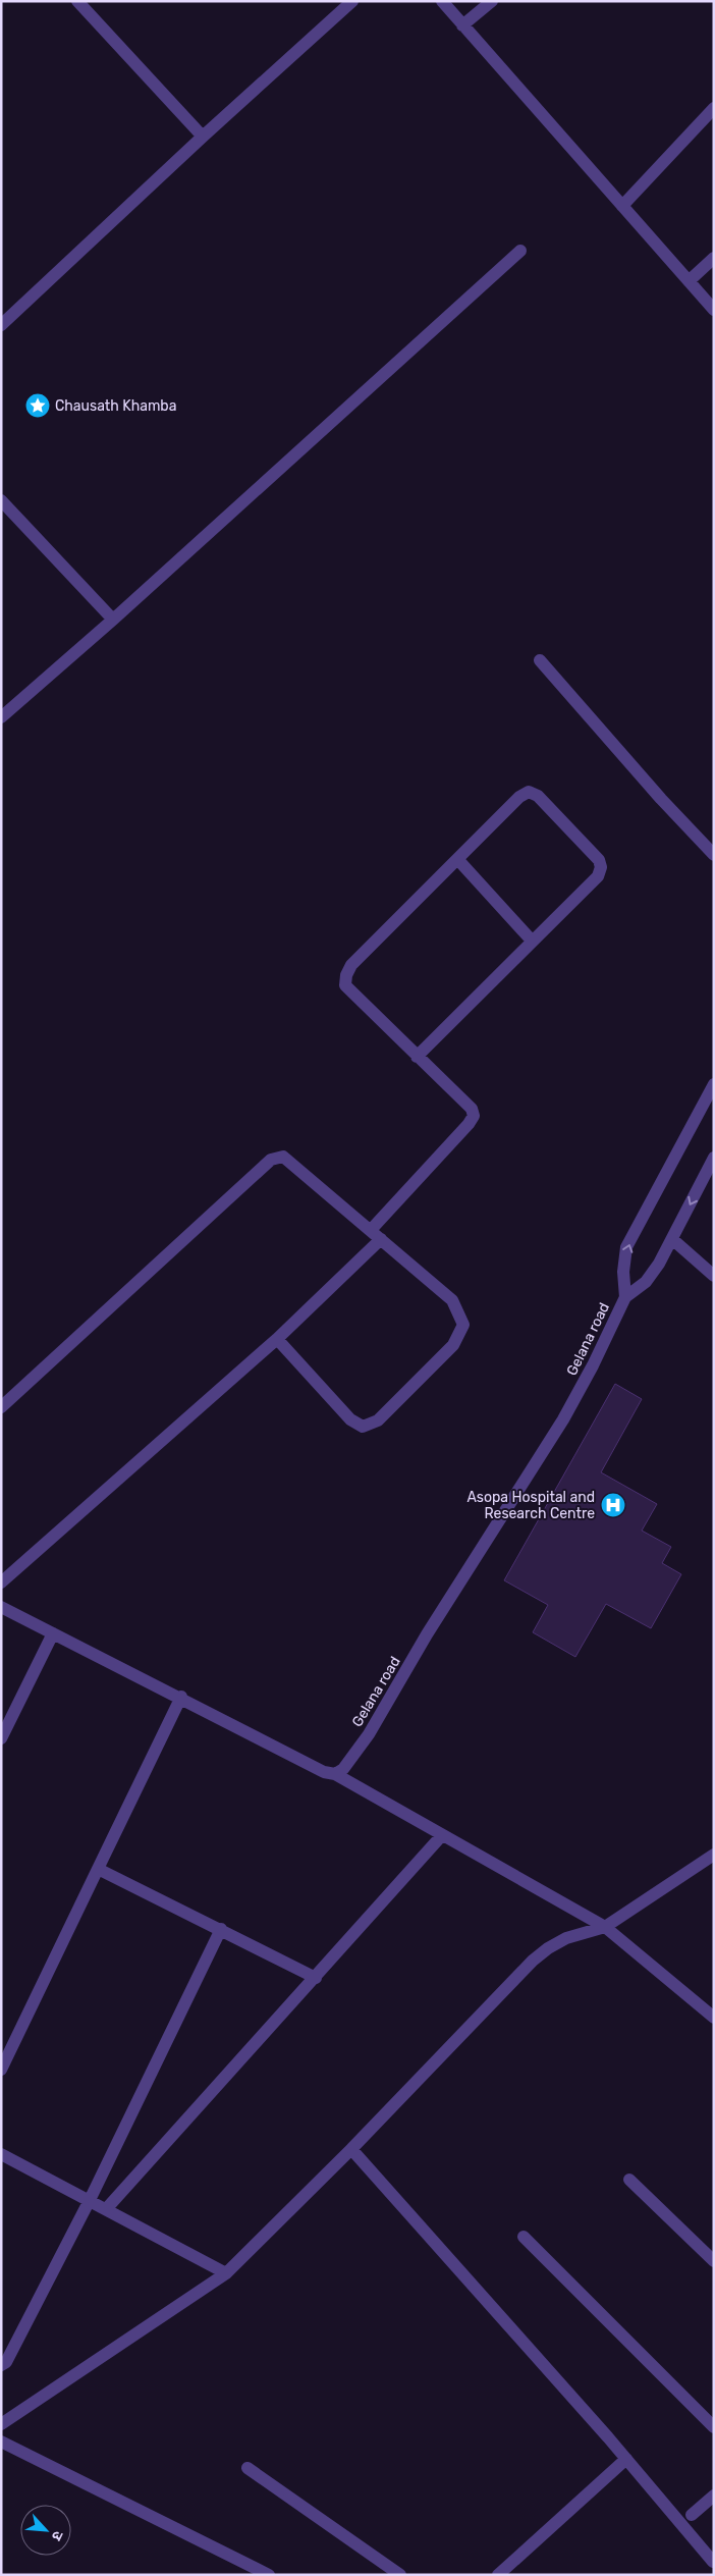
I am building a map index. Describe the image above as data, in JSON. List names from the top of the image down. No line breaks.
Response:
{"streets":{"street":["Gelana road"]},"places":{"place":["Chausath Khamba"],"hospital":["Asopa Hospital and Research Centre"]},"north":"bottom right"}
